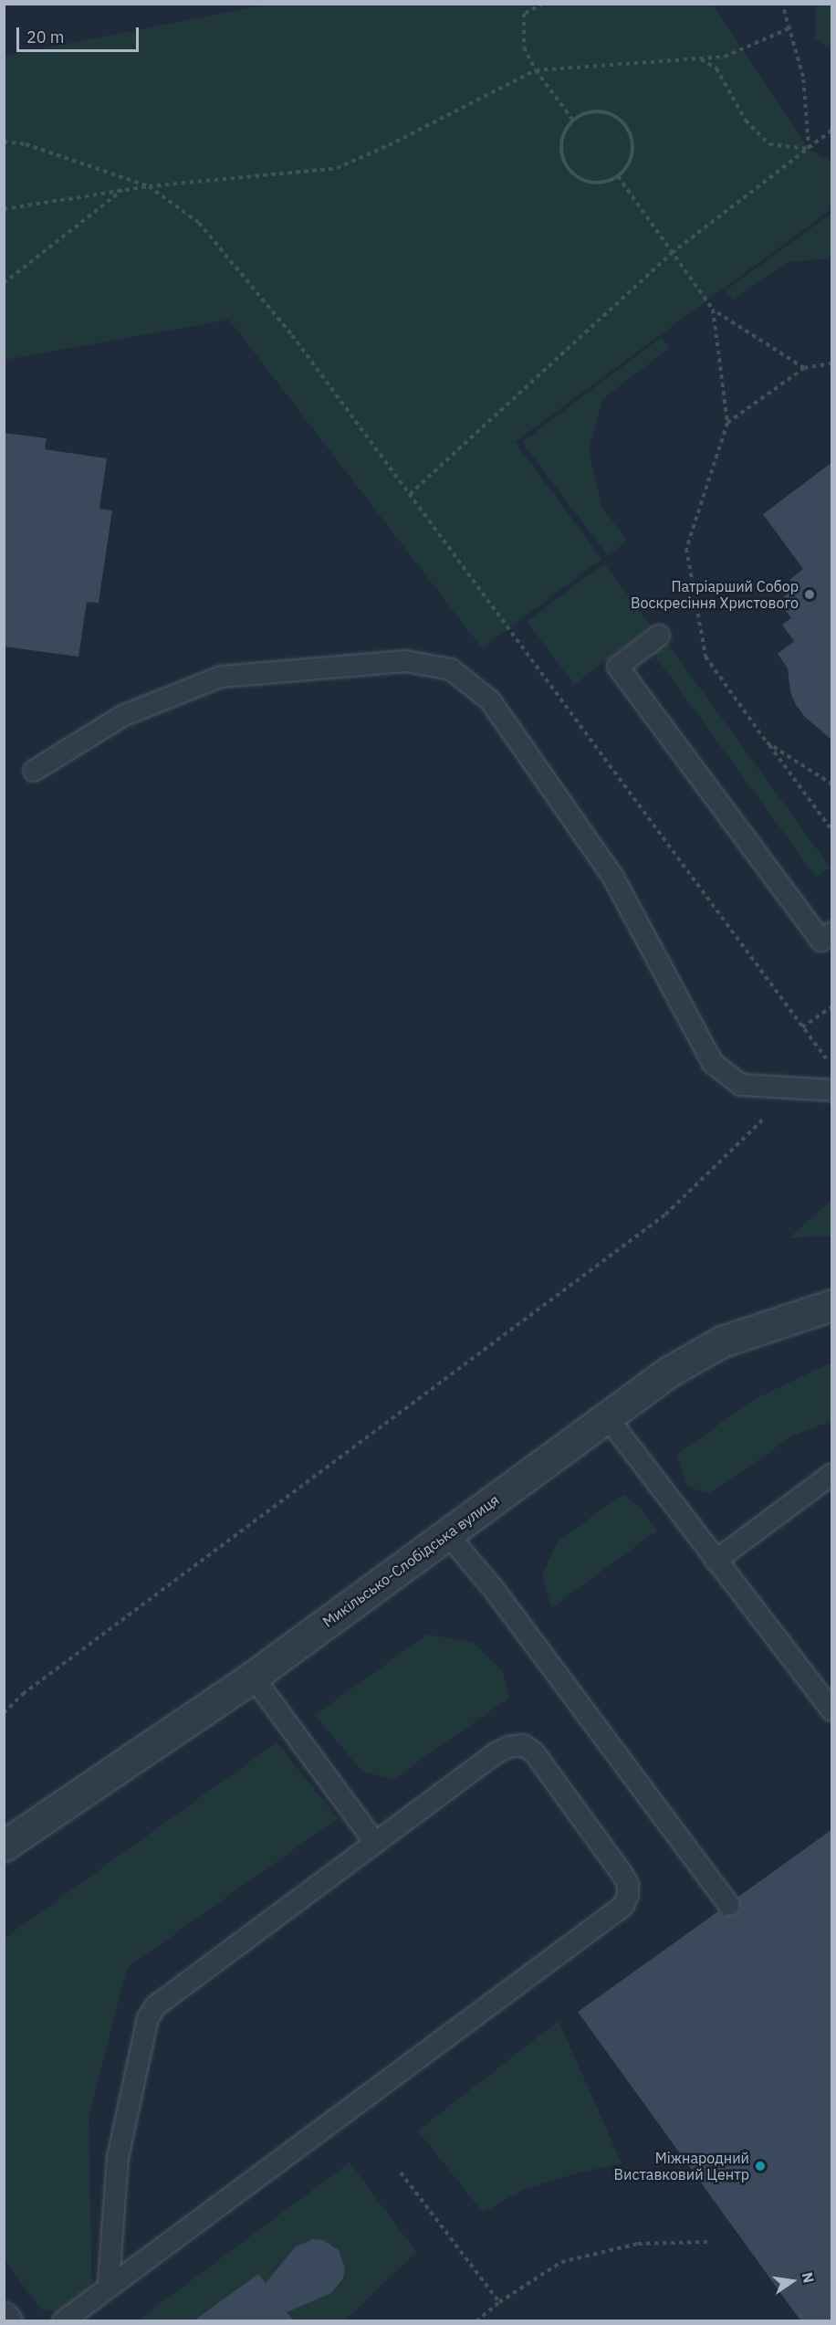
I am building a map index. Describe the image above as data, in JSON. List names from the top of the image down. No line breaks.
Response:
{"streets":{"street":["Микільсько-Слобідська вулиця"]},"places":["Патріарший Собор Воскресіння Христового","Міжнародний Виставковий Центр"],"scale_bar":"20 m","north":"right"}
